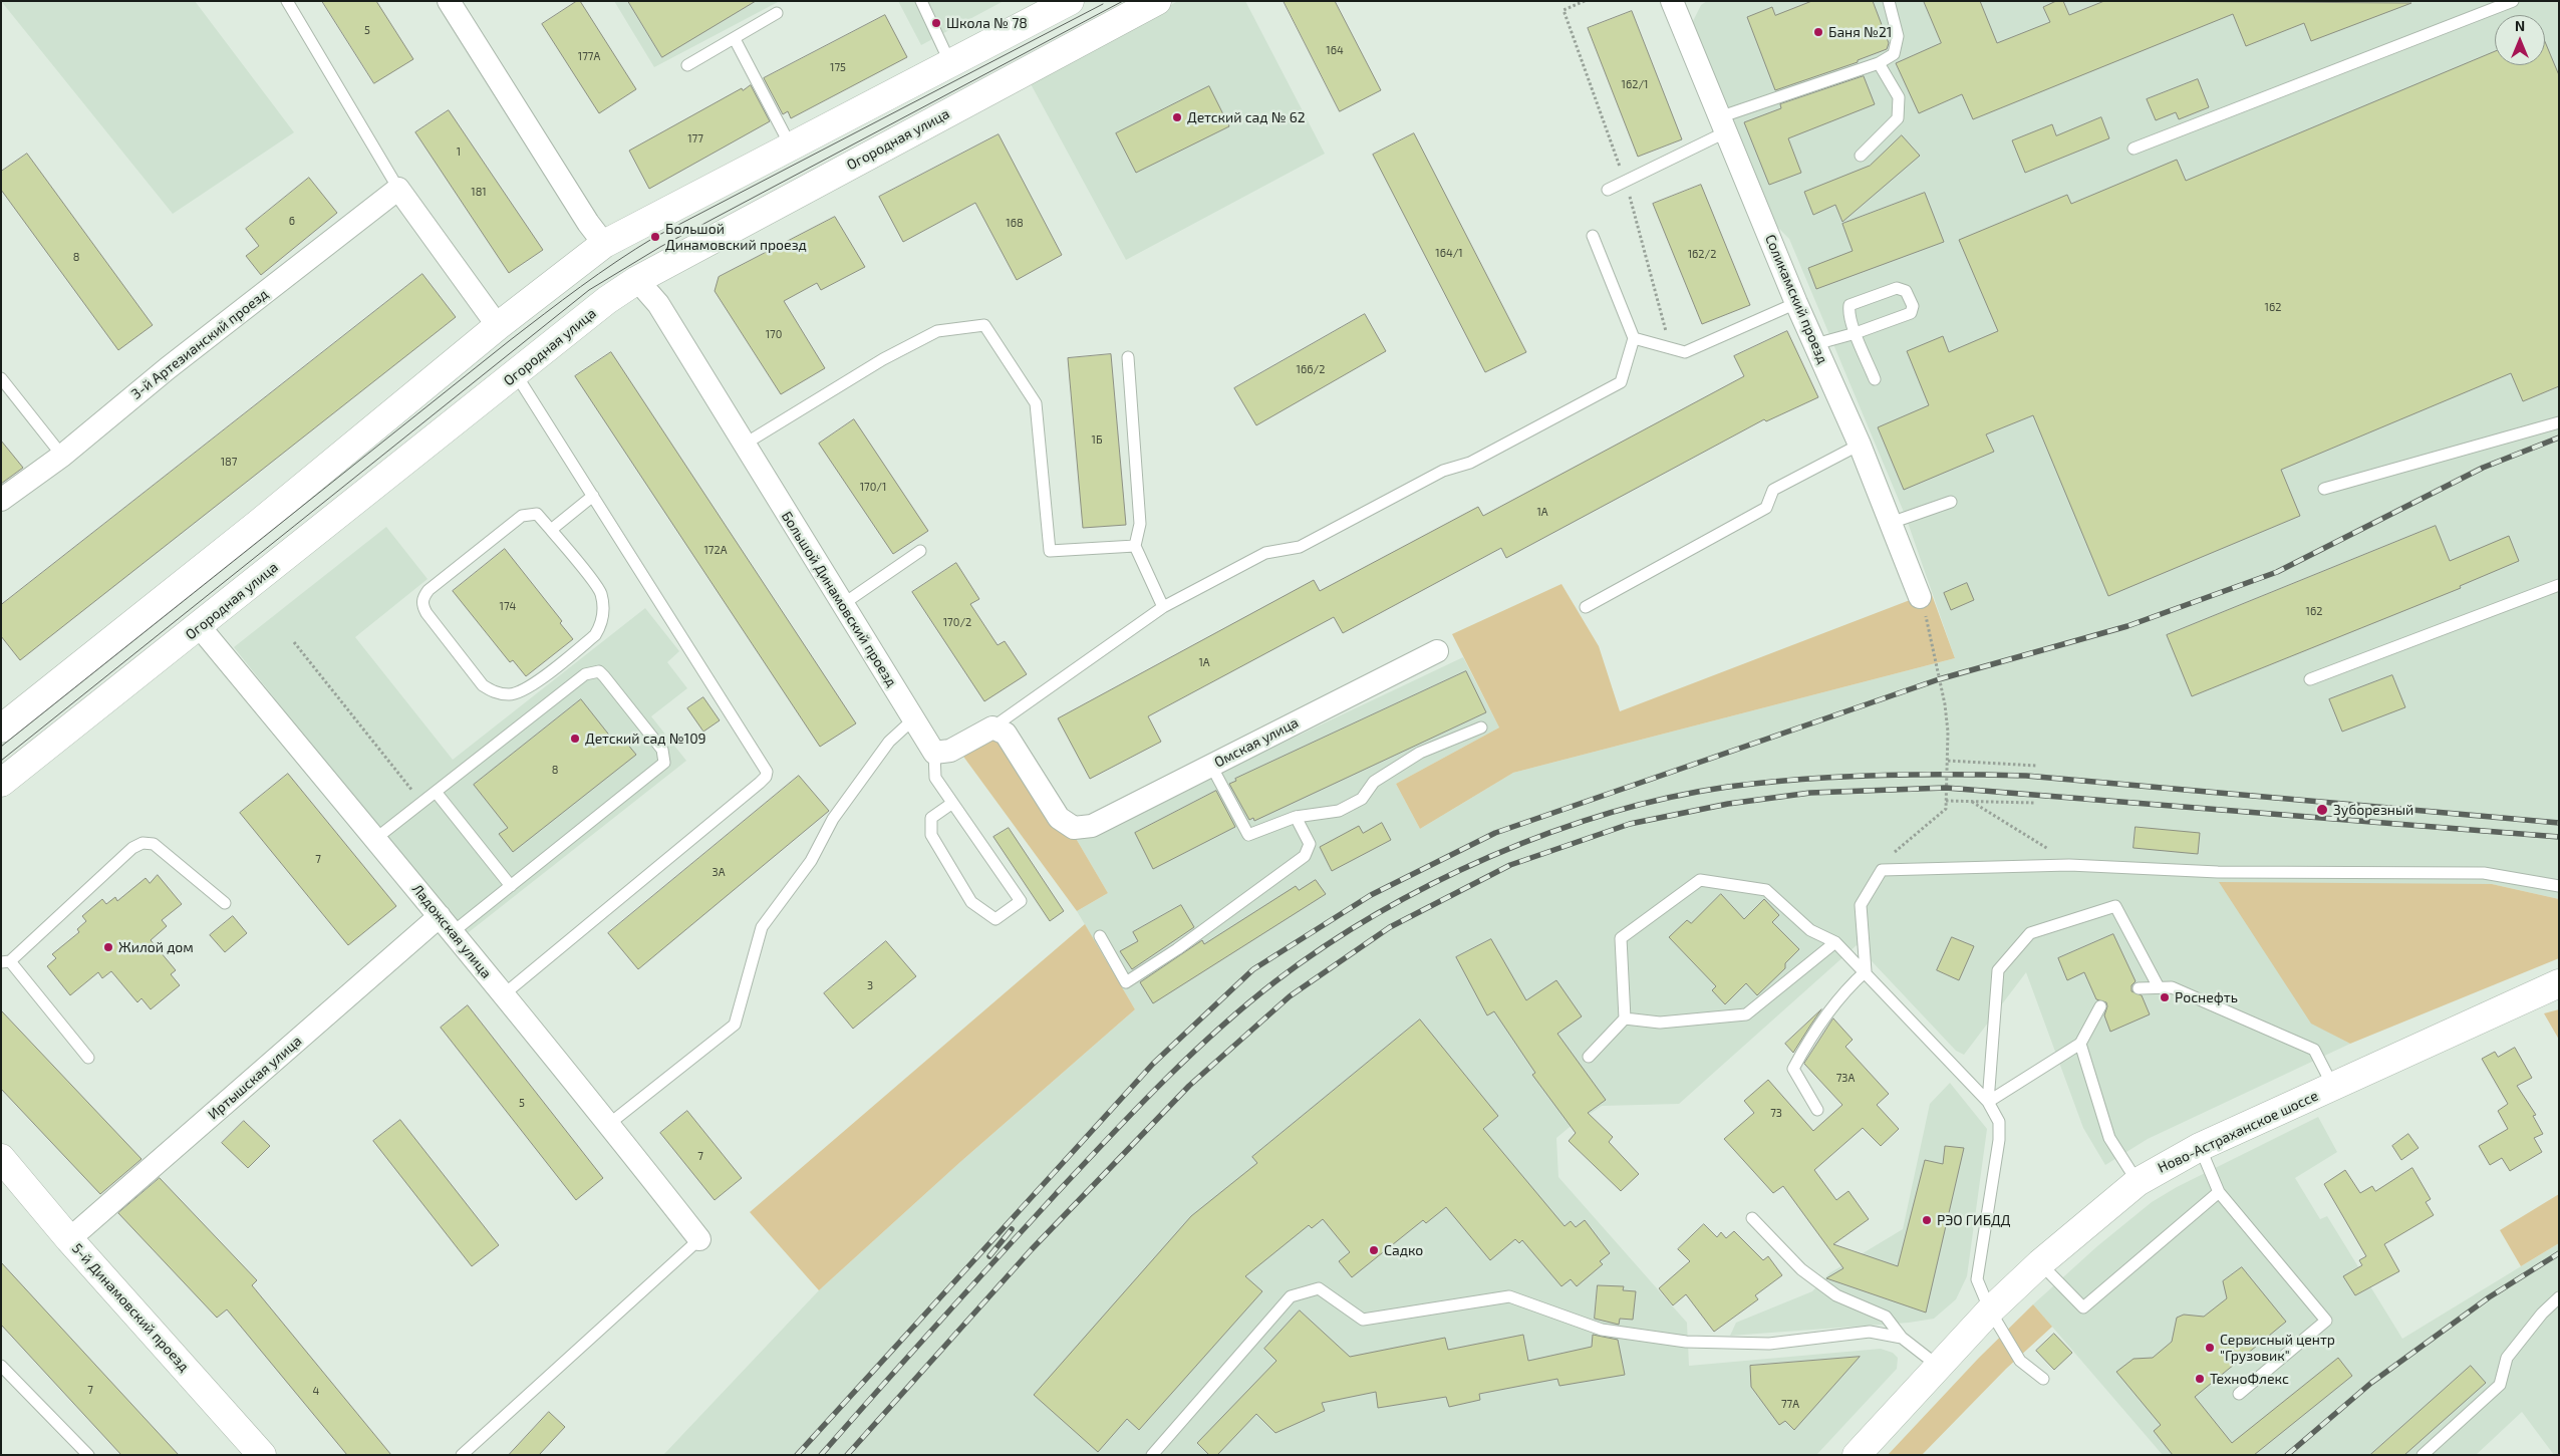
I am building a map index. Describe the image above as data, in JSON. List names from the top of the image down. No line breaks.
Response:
{"streets":{"street":["Огородная улица","Соликамский проезд","3-й Артезианский проезд","Большой Динамовский проезд","Омская улица","Ладожская улица","Иртышская улица","Ново-Астраханское шоссе","5-й Динамовский проезд"]},"crossings":[["Огородная улица","Большой Динамовский проезд"],["Огородная улица","Ладожская улица"],["Ладожская улица","Иртышская улица"],["Иртышская улица","5-й Динамовский проезд"]],"places":["Школа № 78","Баня №21","Детский сад № 62","Большой Динамовский проезд","Детский сад №109","Зуборезный","Жилой дом","Роснефть","РЭО ГИБДД","Садко","Сервисный центр \"Грузовик\"","ТехноФлекс"],"house_numbers":["5","164","177А","175","162/1","177","1","181","6","168","164/1","162/2","8","162","170","166/2","1Б","187","170/1","1А","172А","174","162","170/2","1А","8","7","3А","3","73А","5","73","7","7","4","77А"],"north":"top"}
